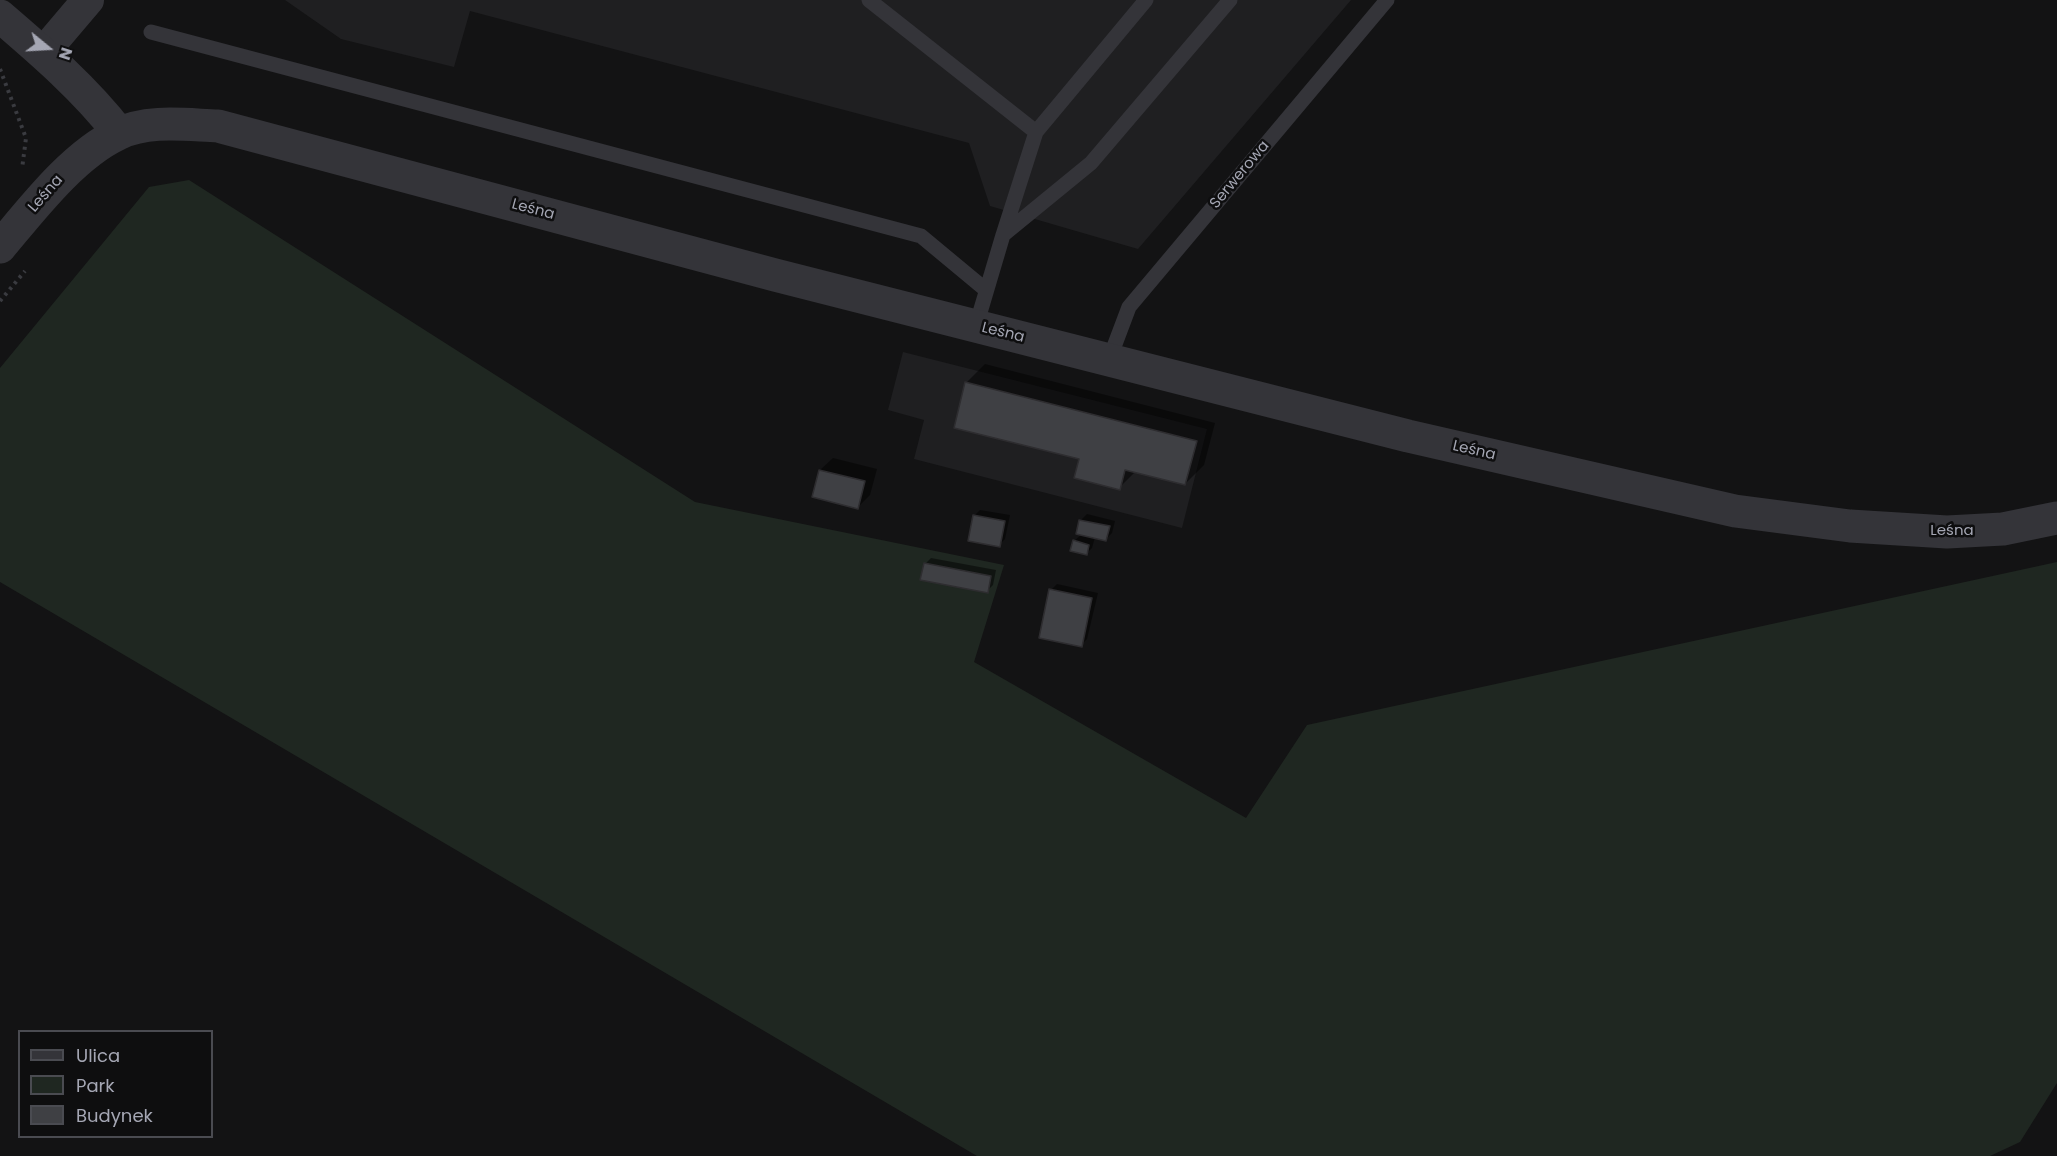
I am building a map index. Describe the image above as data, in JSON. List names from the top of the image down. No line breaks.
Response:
{"streets":{"street":["Leśna"],"lane":["Serwerowa"]},"crossings":[["Serwerowa","Leśna"]],"legend":["Ulica","Park","Budynek"],"north":"right"}
